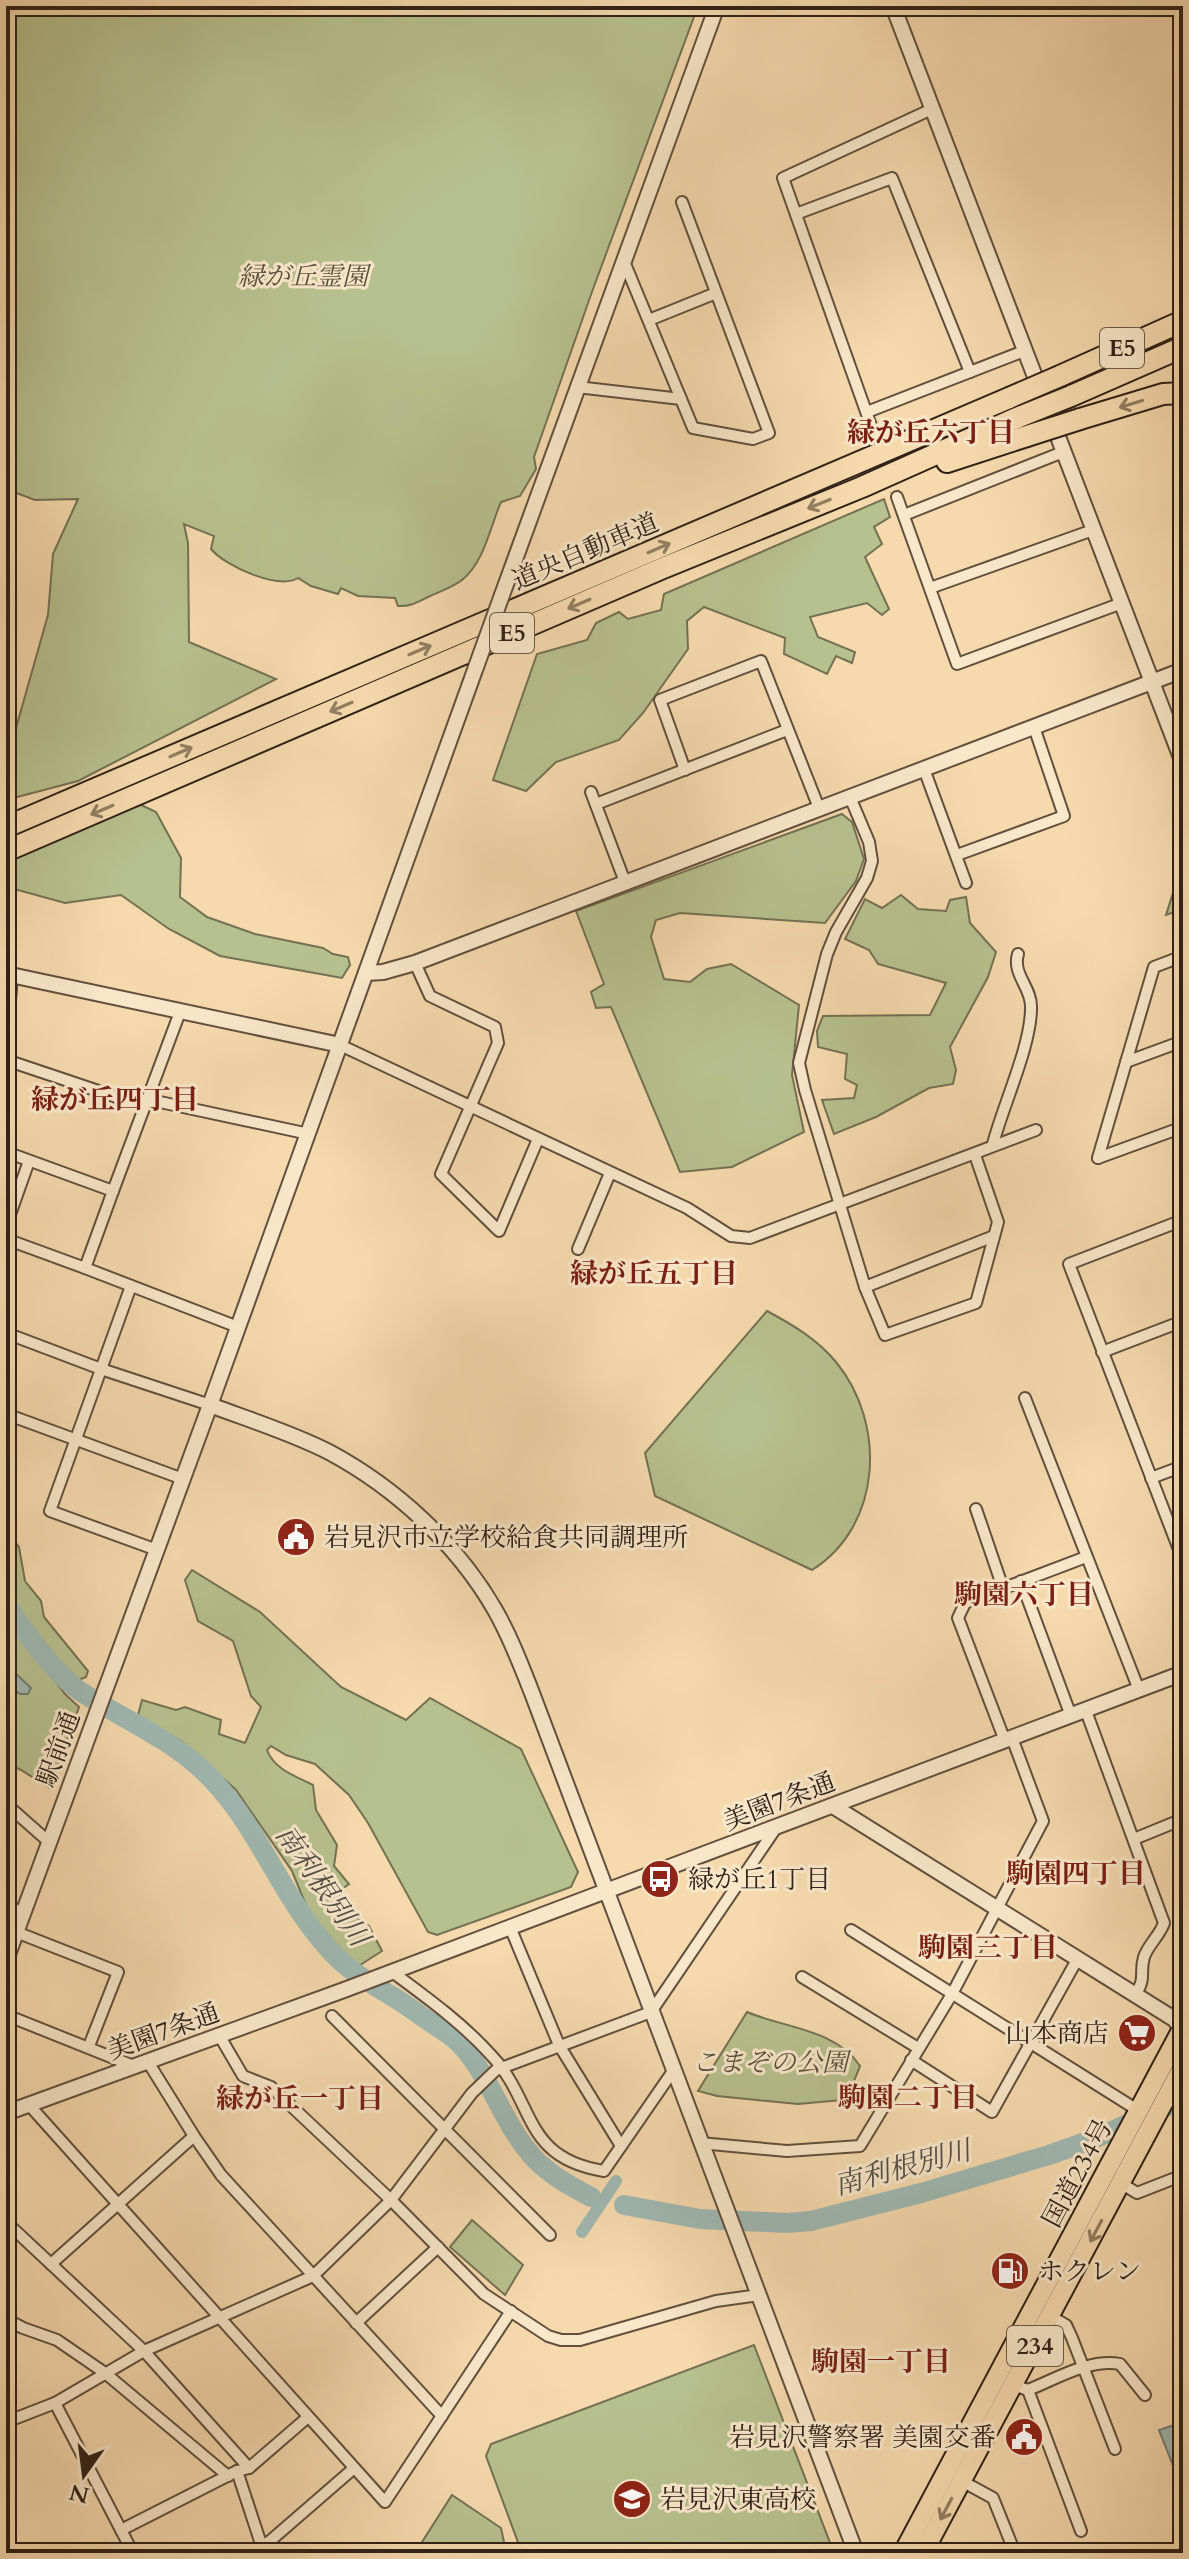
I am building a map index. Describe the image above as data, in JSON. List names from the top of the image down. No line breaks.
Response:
{"streets":{"highway":["E5","道央自動車道","国道234号","234"],"street":["駅前通","美園7条通"]},"crossings":[["E5","道央自動車道"]],"districts":["緑が丘六丁目","緑が丘四丁目","緑が丘五丁目","駒園六丁目","駒園四丁目","駒園三丁目","駒園二丁目","緑が丘一丁目","駒園一丁目"],"water":["南利根別川"],"parks":["緑が丘霊園","こまぞの公園"],"places":{"public building":["岩見沢市立学校給食共同調理所","岩見沢警察署 美園交番"],"bus stop":["緑が丘1丁目"],"supermarket":["山本商店"],"fuel station":["ホクレン"],"school or university":["岩見沢東高校"]},"north":"bottom"}
